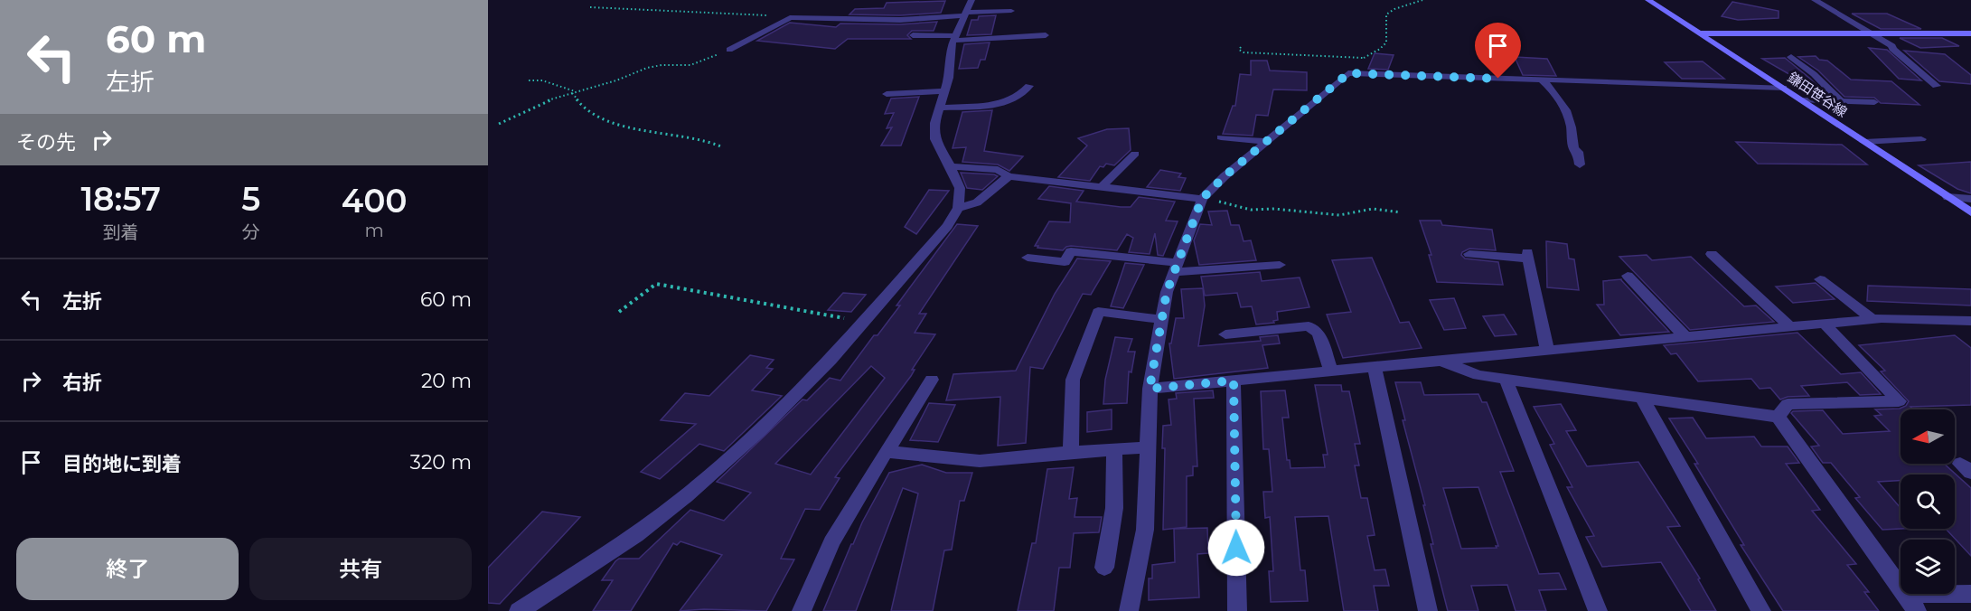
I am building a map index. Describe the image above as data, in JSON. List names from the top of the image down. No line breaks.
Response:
{"streets":{"street":["鎌田笹谷線"]},"north":"left","page":{"turn":["60 m","左折"],"then":"その先","eta":["18:57","到着","5","分","400","m"],"list":[{"name":"左折","value":"60 m"},{"name":"右折","value":"20 m"},{"name":"目的地に到着","value":"320 m"}],"buttons":["終了","共有"]}}
